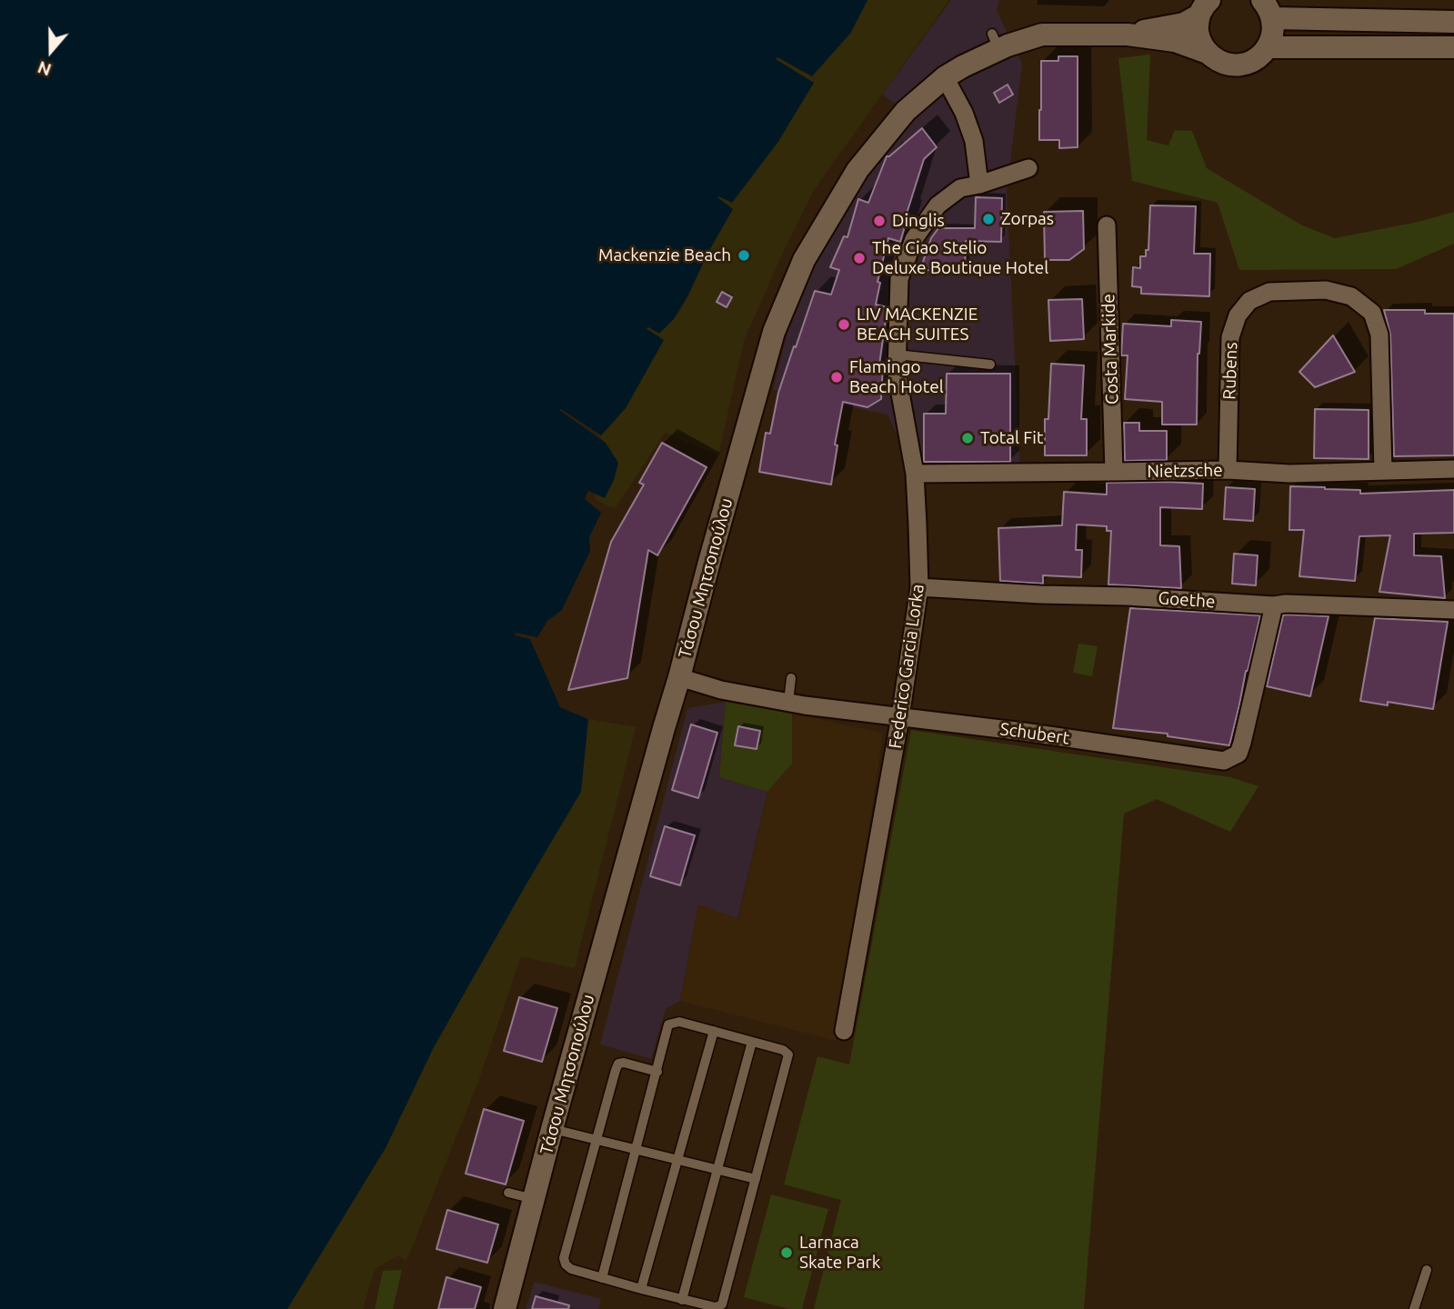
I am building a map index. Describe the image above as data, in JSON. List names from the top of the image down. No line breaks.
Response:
{"streets":{"street":["Costa Markide","Rubens","Nietzsche","Τάσου Μητσοπούλου","Goethe","Federico Garcia Lorka","Schubert"]},"crossings":[["Costa Markide","Nietzsche"],["Rubens","Nietzsche"],["Nietzsche","Federico Garcia Lorka"],["Τάσου Μητσοπούλου","Schubert"],["Goethe","Federico Garcia Lorka"],["Goethe","Schubert"],["Federico Garcia Lorka","Schubert"]],"places":["Zorpas","Dinglis","Mackenzie Beach","The Ciao Stelio Deluxe Boutique Hotel","LIV MACKENZIE BEACH SUITES","Flamingo Beach Hotel","Total Fit","Larnaca Skate Park"],"north":"bottom"}
